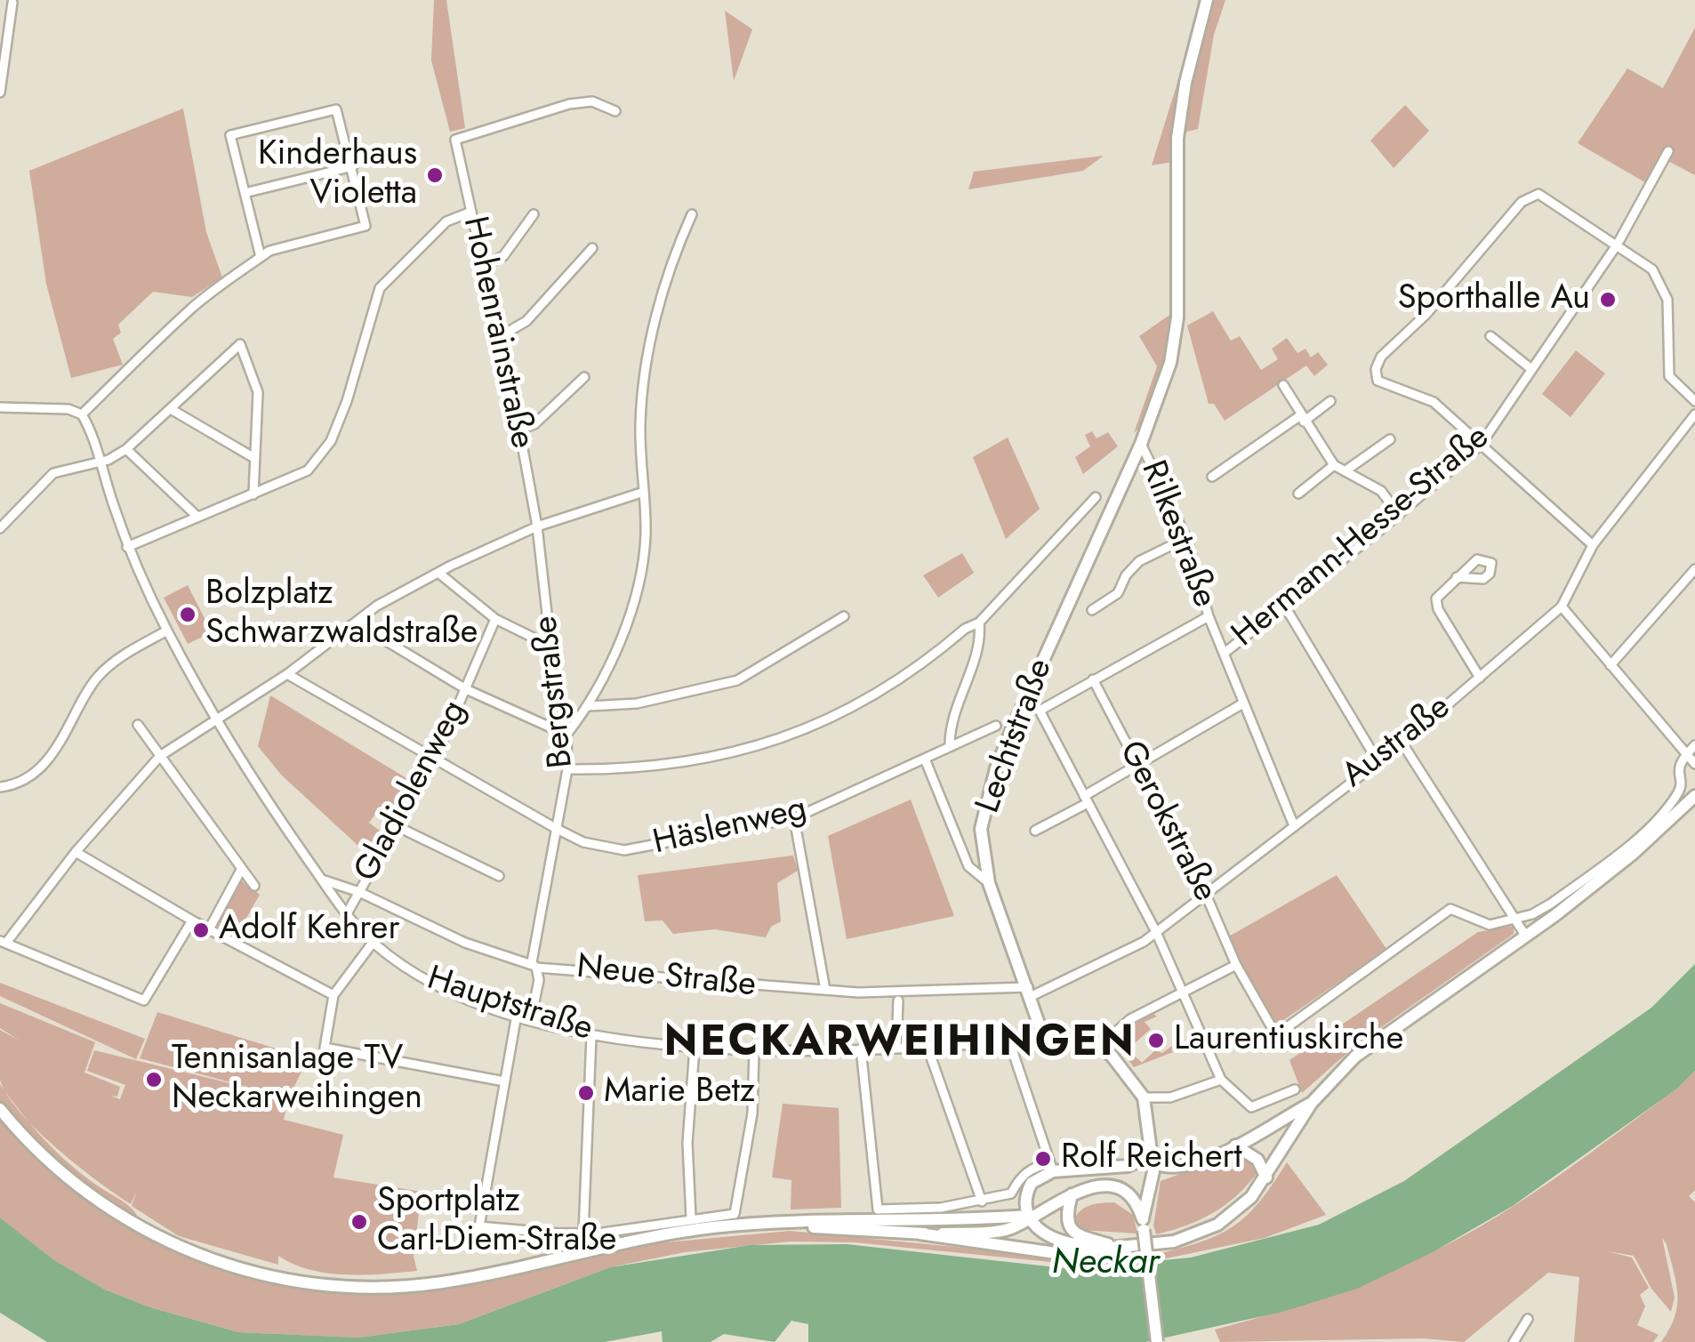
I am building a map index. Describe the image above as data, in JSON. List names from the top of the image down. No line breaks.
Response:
{"streets":{"main road":["Lechtstraße","Hauptstraße"],"street":["Hohenrainstraße","Rilkestraße","Hermann-Hesse-Straße","Bergstraße","Austraße","Gladiolenweg","Gerokstraße","Häslenweg","Neue Straße"]},"crossings":[["Hohenrainstraße","Bergstraße"],["Rilkestraße","Hermann-Hesse-Straße"],["Rilkestraße","Lechtstraße"],["Rilkestraße","Austraße"],["Bergstraße","Häslenweg"],["Bergstraße","Neue Straße"],["Bergstraße","Hauptstraße"],["Lechtstraße","Austraße"],["Lechtstraße","Neue Straße"],["Lechtstraße","Hauptstraße"],["Austraße","Gerokstraße"],["Austraße","Neue Straße"],["Gladiolenweg","Häslenweg"],["Gladiolenweg","Neue Straße"],["Gladiolenweg","Hauptstraße"],["Neue Straße","Hauptstraße"]],"districts":["NECKARWEIHINGEN"],"water":["Neckar"],"places":["Kinderhaus Violetta","Sporthalle Au","Bolzplatz Schwarzwaldstraße","Adolf Kehrer","Laurentiuskirche","Tennisanlage TV Neckarweihingen","Marie Betz","Rolf Reichert","Sportplatz Carl-Diem-Straße"]}
